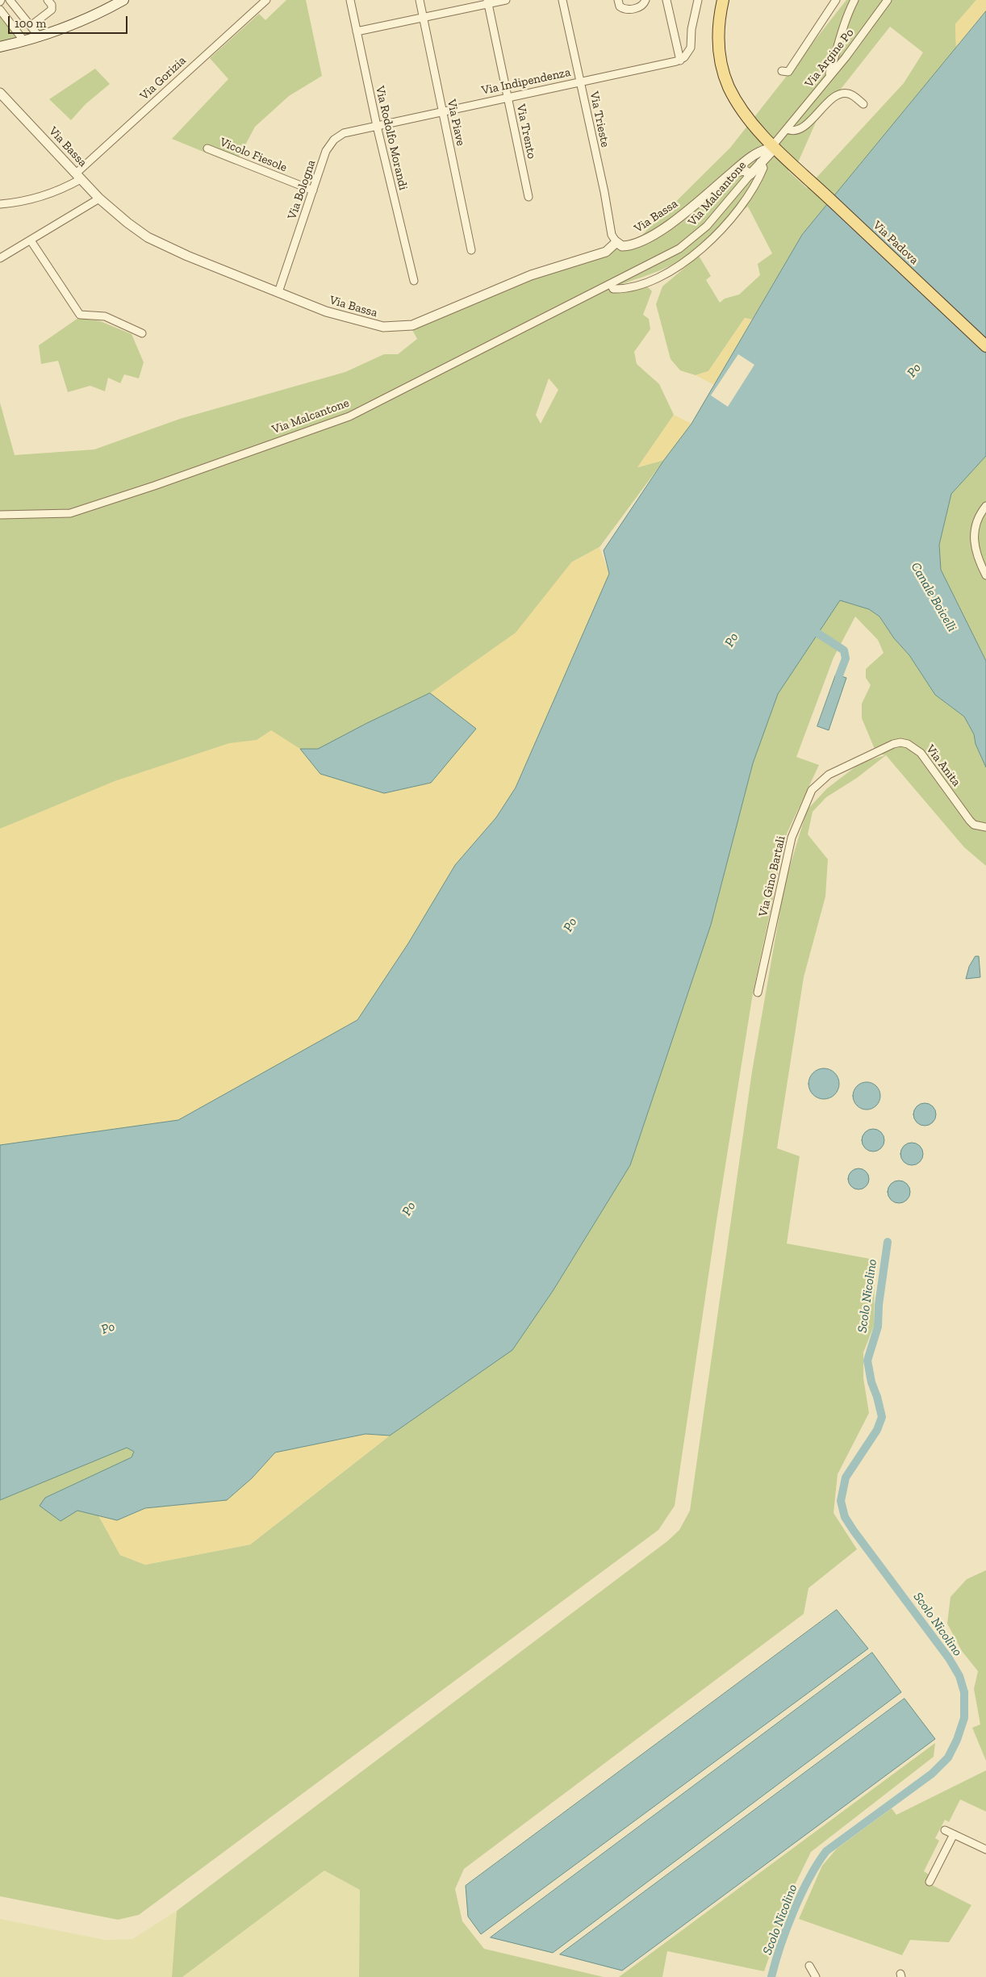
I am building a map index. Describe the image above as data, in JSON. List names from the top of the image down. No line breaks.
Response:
{"streets":{"main road":["Via Padova"],"street":["Via Argine Po","Via Gorizia","Via Indipendenza","Via Trieste","Via Piave","Via Trento","Via Rodolfo Morandi","Via Bassa","Vicolo Fiesole","Via Bologna","Via Malcantone","Via Anita","Via Gino Bartali"]},"crossings":[["Via Argine Po","Via Bassa"],["Via Argine Po","Via Padova"],["Via Gorizia","Via Bassa"],["Via Indipendenza","Via Trieste"],["Via Indipendenza","Via Piave"],["Via Indipendenza","Via Trento"],["Via Indipendenza","Via Rodolfo Morandi"],["Via Indipendenza","Via Bologna"],["Via Trieste","Via Bassa"],["Via Rodolfo Morandi","Via Bologna"],["Via Bassa","Via Bologna"],["Via Bassa","Via Padova"],["Vicolo Fiesole","Via Bologna"],["Via Anita","Via Gino Bartali"]],"water":["Po","Canale Boicelli","Scolo Nicolino"],"scale_bar":"100 m"}
